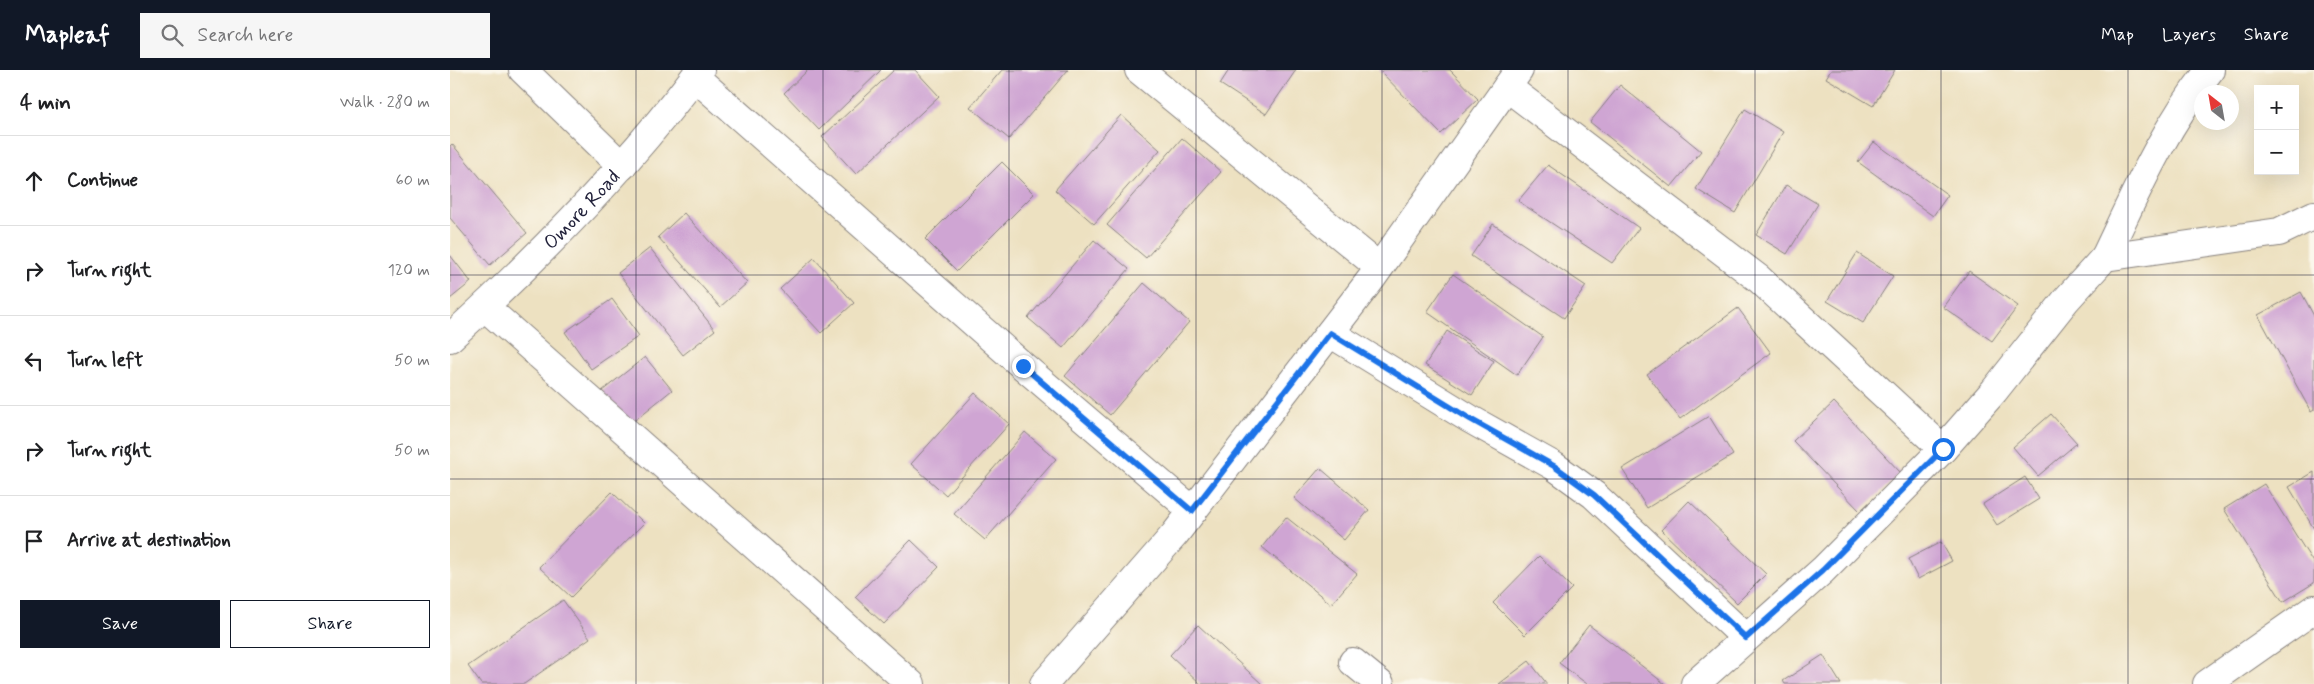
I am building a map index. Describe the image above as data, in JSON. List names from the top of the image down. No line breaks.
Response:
{"streets":{"street":["Omore Road"]},"north":"top left","page":{"header":"Mapleaf","search":"Search here","nav":["Map","Layers","Share"],"heading":["4 min","Walk · 280 m"],"map_buttons":["+","−"],"list":[["Continue","60 m"],["Turn right","120 m"],["Turn left","50 m"],["Turn right","50 m"],"Arrive at destination"],"buttons":["Save","Share"]}}
